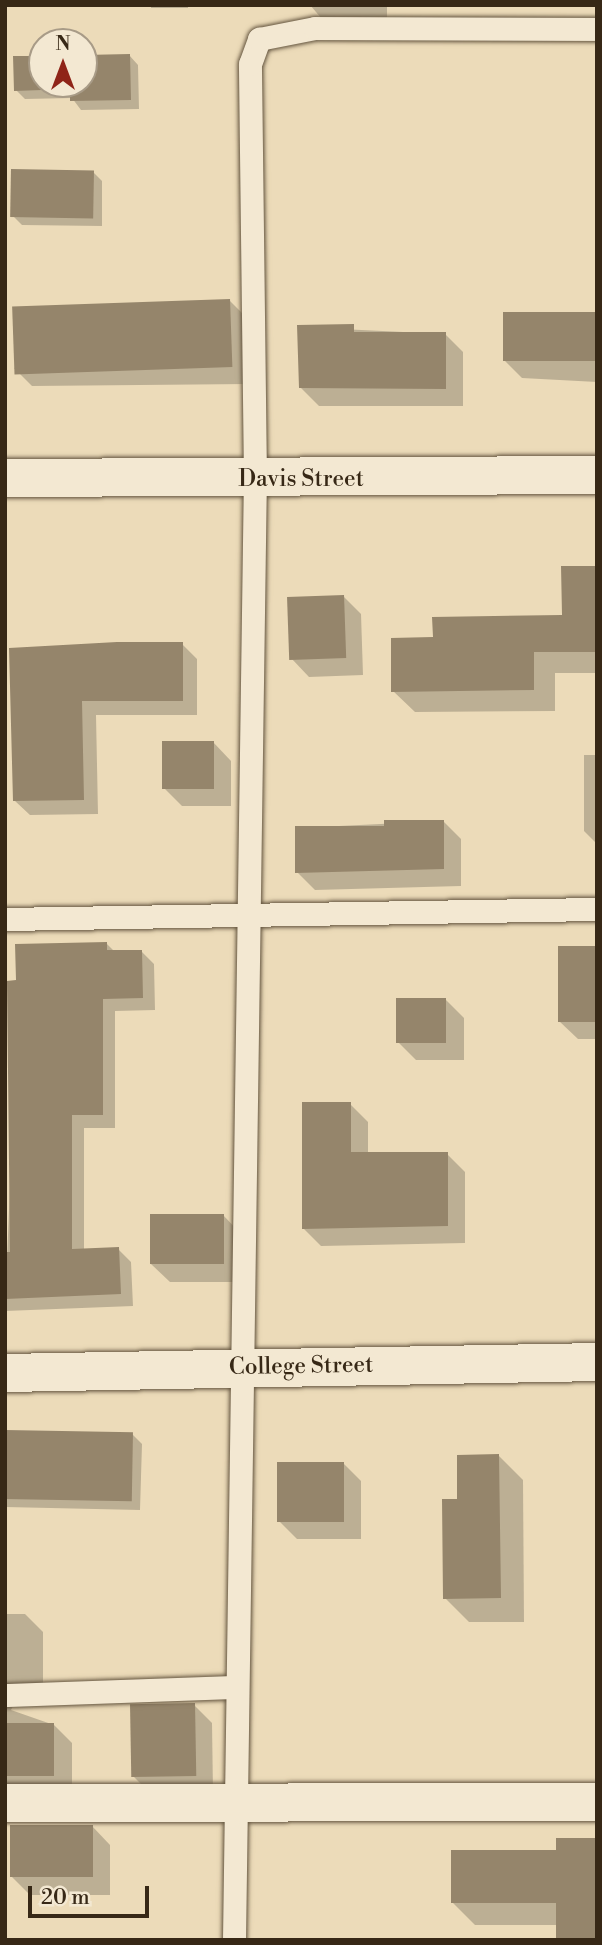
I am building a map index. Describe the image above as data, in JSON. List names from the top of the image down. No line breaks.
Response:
{"streets":{"street":["Davis Street","College Street"]},"scale_bar":"20 m","north":"top"}
